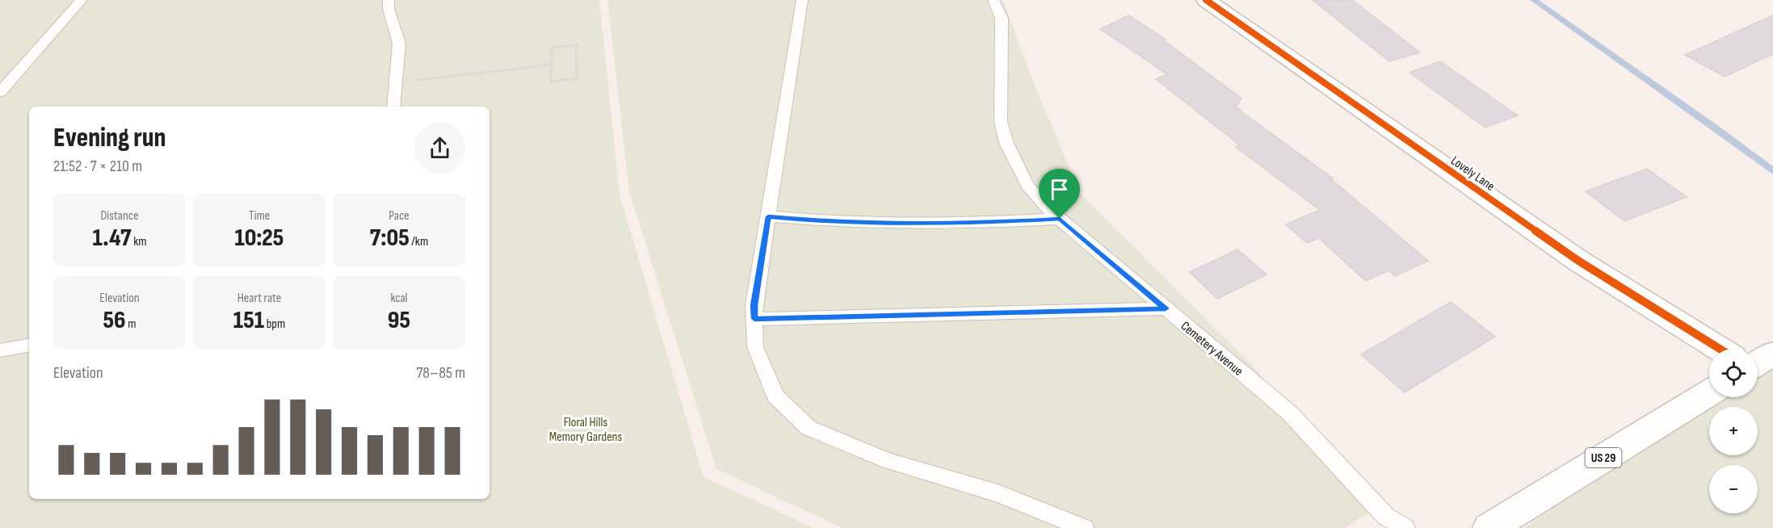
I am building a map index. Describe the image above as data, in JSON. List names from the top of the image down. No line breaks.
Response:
{"streets":{"street":["Lovely Lane","US 29"],"lane":["Cemetery Avenue"]},"parks":["Floral Hills Memory Gardens"],"page":{"heading":["Evening run","21:52 · 7 × 210 m"],"stats":[["Distance","1.47 km"],["Time","10:25"],["Pace","7:05 /km"],["Elevation","56 m"],["Heart rate","151 bpm"],["kcal","95"]],"map_buttons":["+","−"],"chart":["Elevation","78–85 m"]}}
